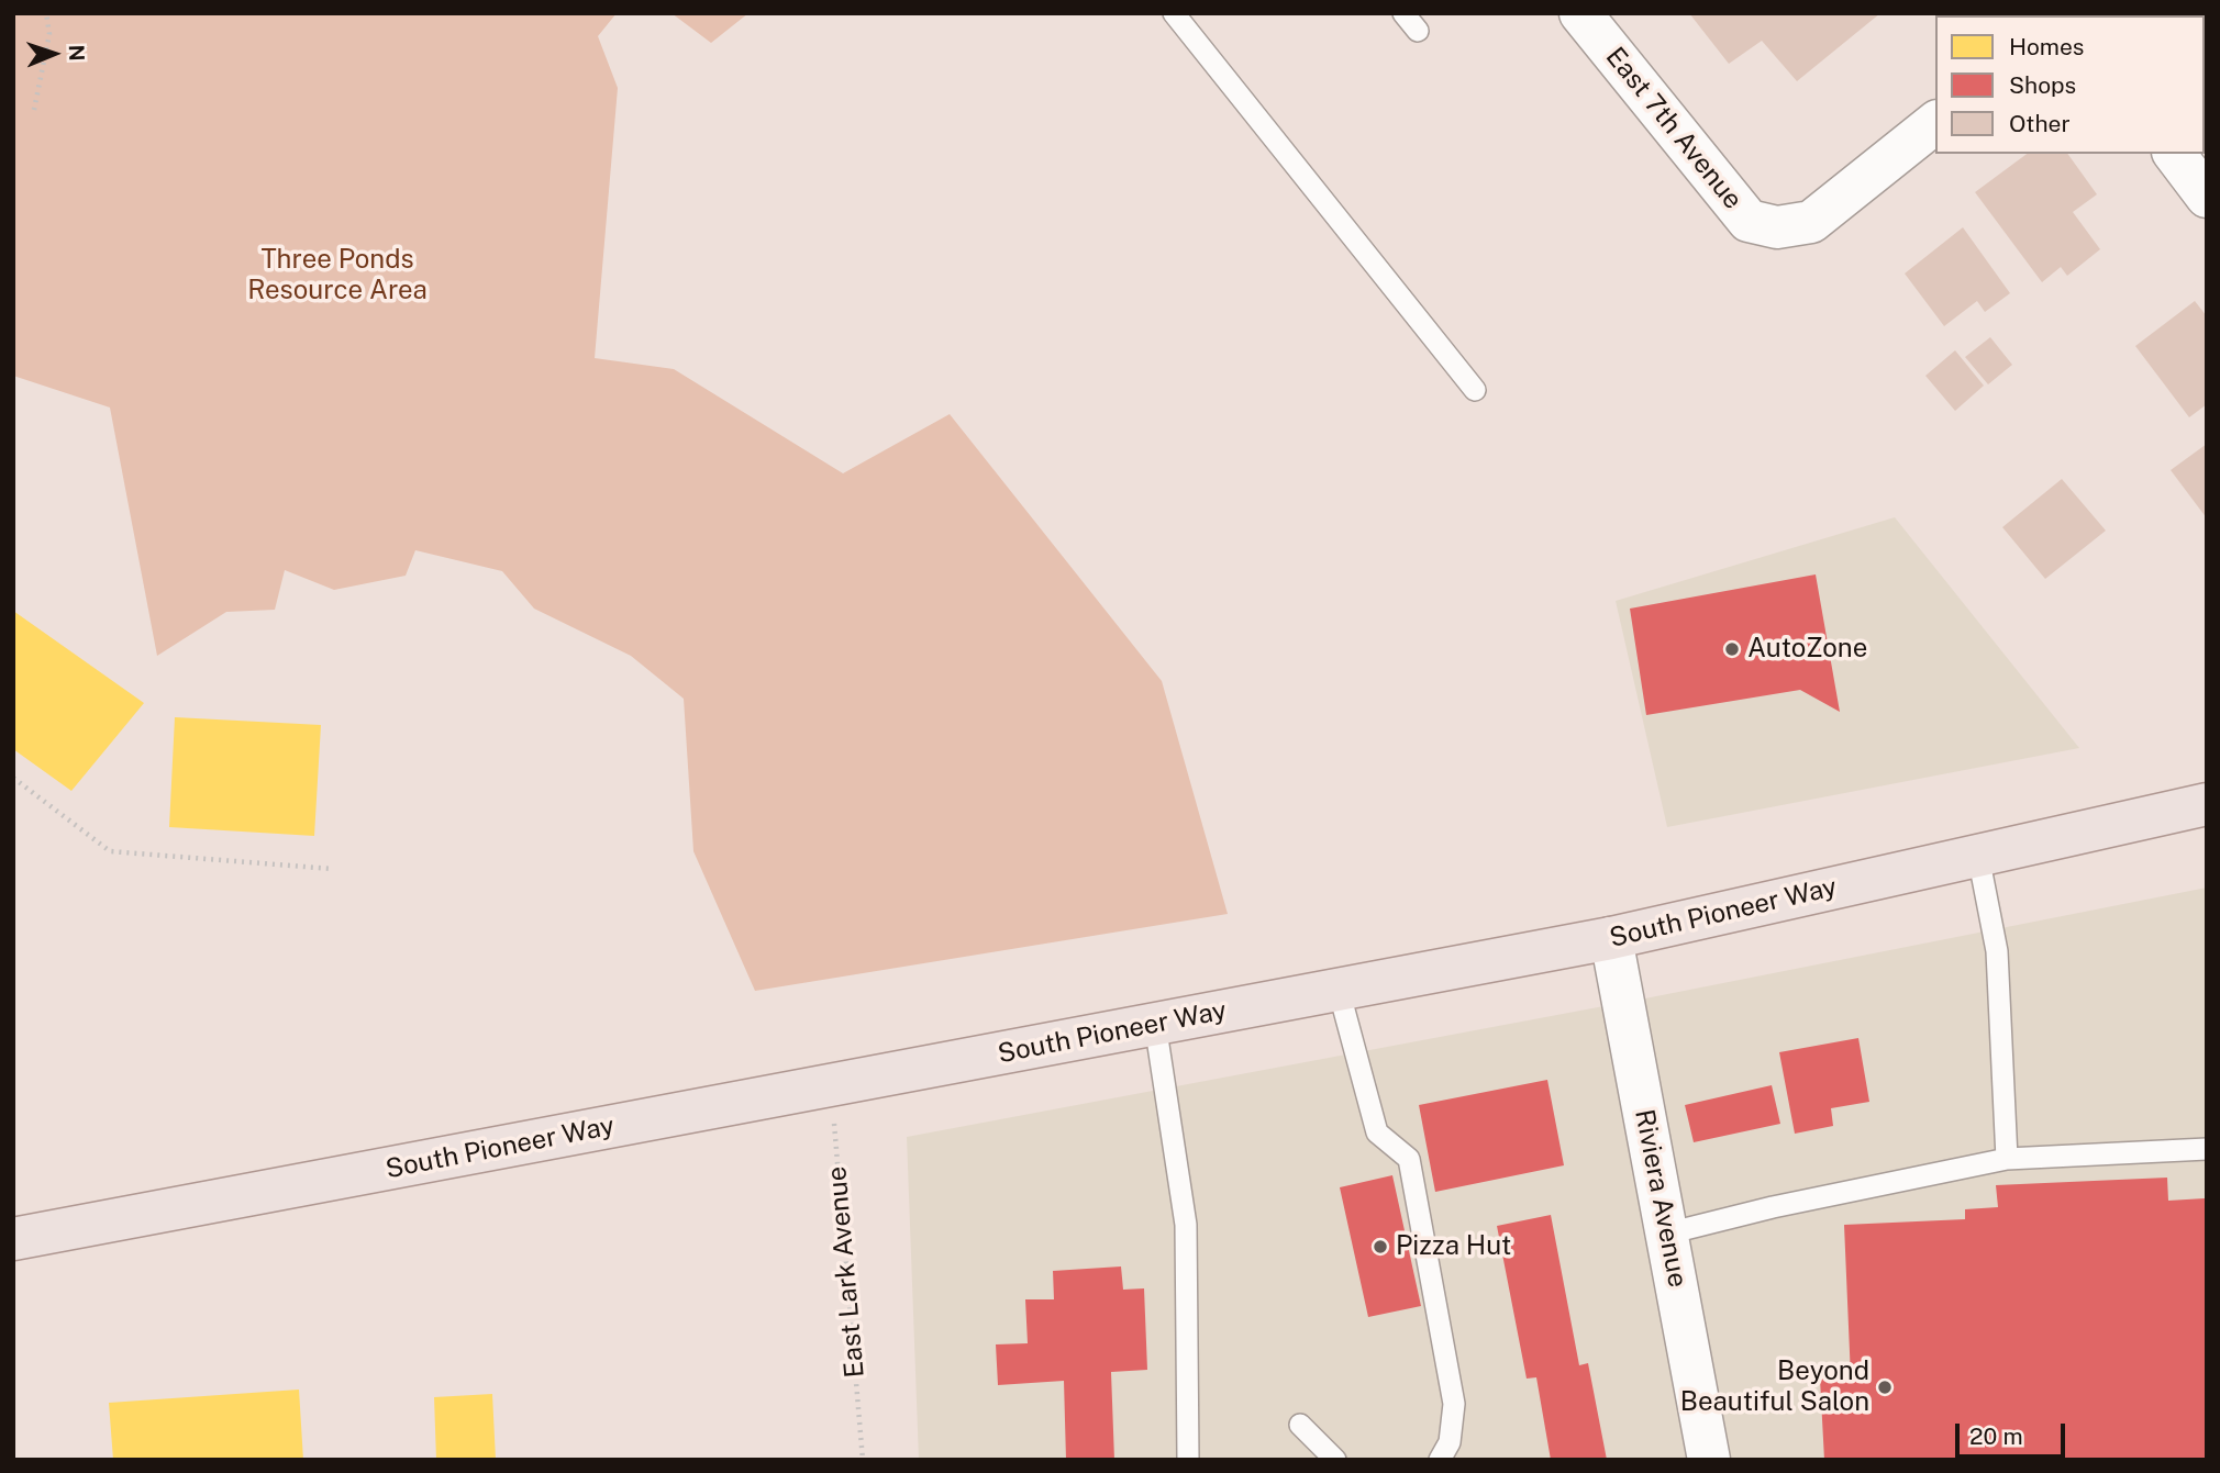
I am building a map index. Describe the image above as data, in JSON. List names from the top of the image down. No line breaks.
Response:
{"streets":{"main road":["South Pioneer Way"],"street":["East 7th Avenue","Riviera Avenue"],"path":["East Lark Avenue"]},"crossings":[["South Pioneer Way","Riviera Avenue"],["South Pioneer Way","East Lark Avenue"]],"parks":["Three Ponds Resource Area"],"places":["AutoZone","Pizza Hut","Beyond Beautiful Salon"],"legend":["Homes","Shops","Other"],"scale_bar":"20 m","north":"right"}
